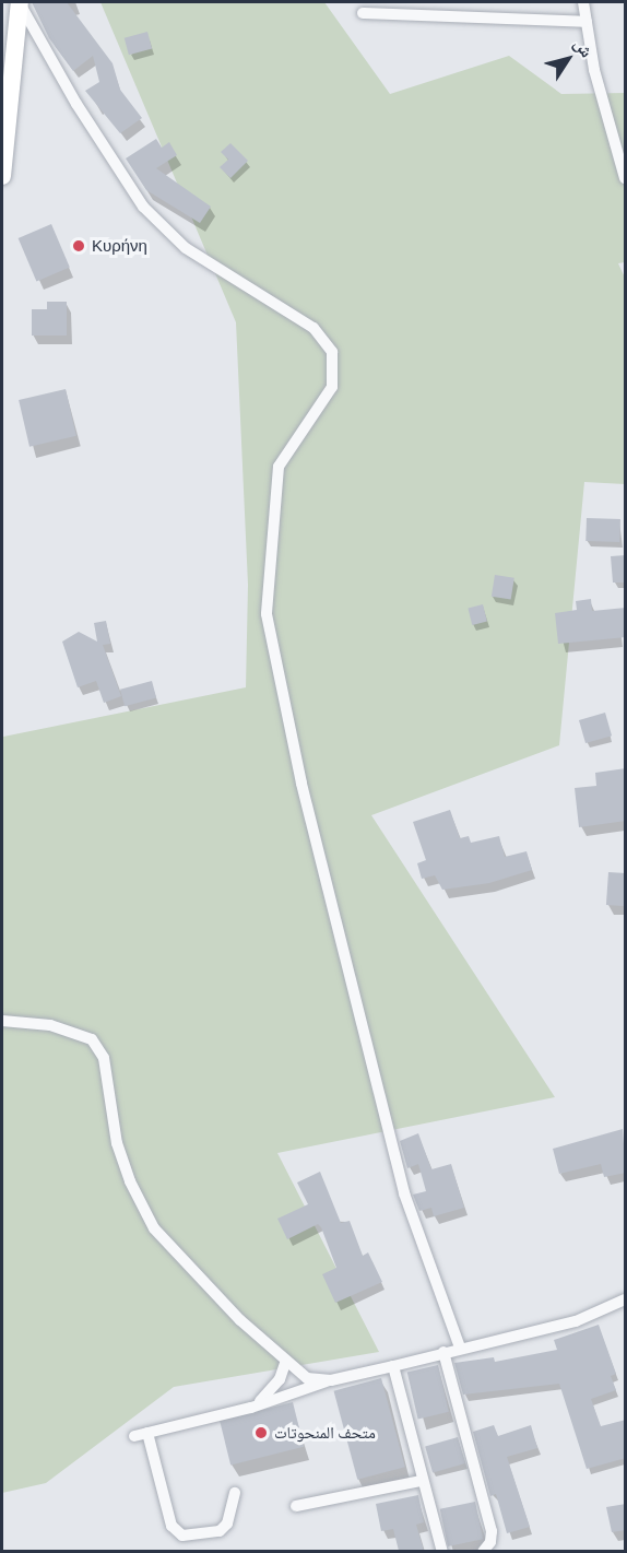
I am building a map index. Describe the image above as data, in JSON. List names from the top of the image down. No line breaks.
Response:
{"places":["Κυρήνη","متحف المنحوتات"],"north":"top right"}
